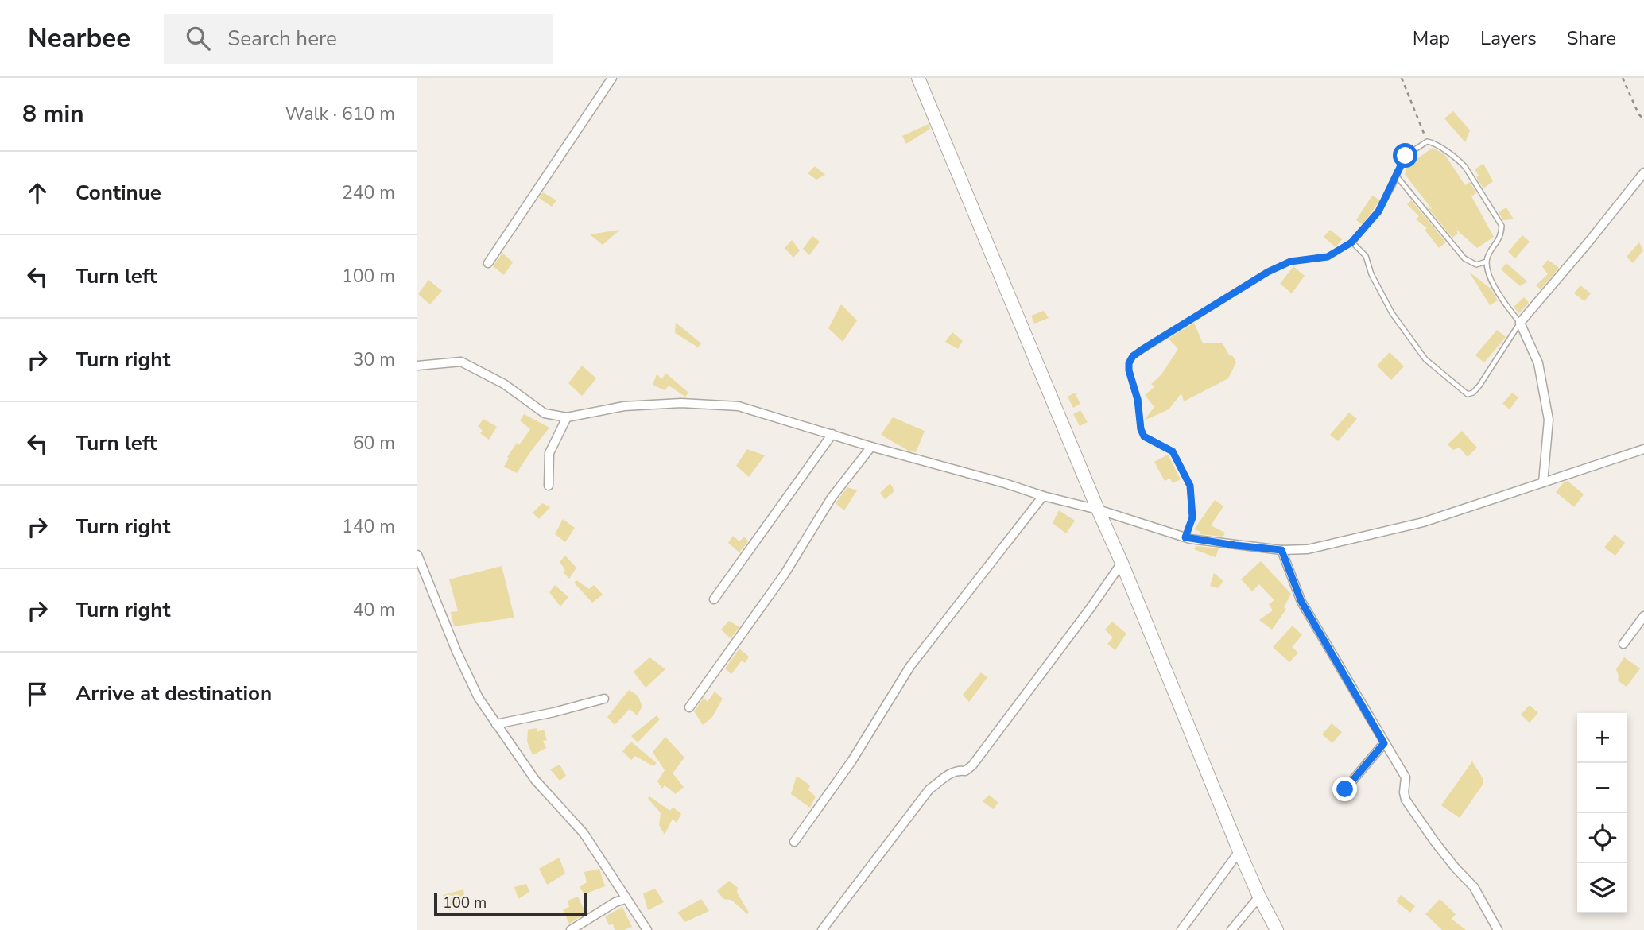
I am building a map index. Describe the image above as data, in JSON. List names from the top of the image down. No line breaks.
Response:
{"scale_bar":"100 m","page":{"header":"Nearbee","search":"Search here","nav":["Map","Layers","Share"],"heading":["8 min","Walk · 610 m"],"list":[["Continue","240 m"],["Turn left","100 m"],["Turn right","30 m"],["Turn left","60 m"],["Turn right","140 m"],["Turn right","40 m"],"Arrive at destination"],"map_buttons":["+","−"],"scale":"100 m"}}
